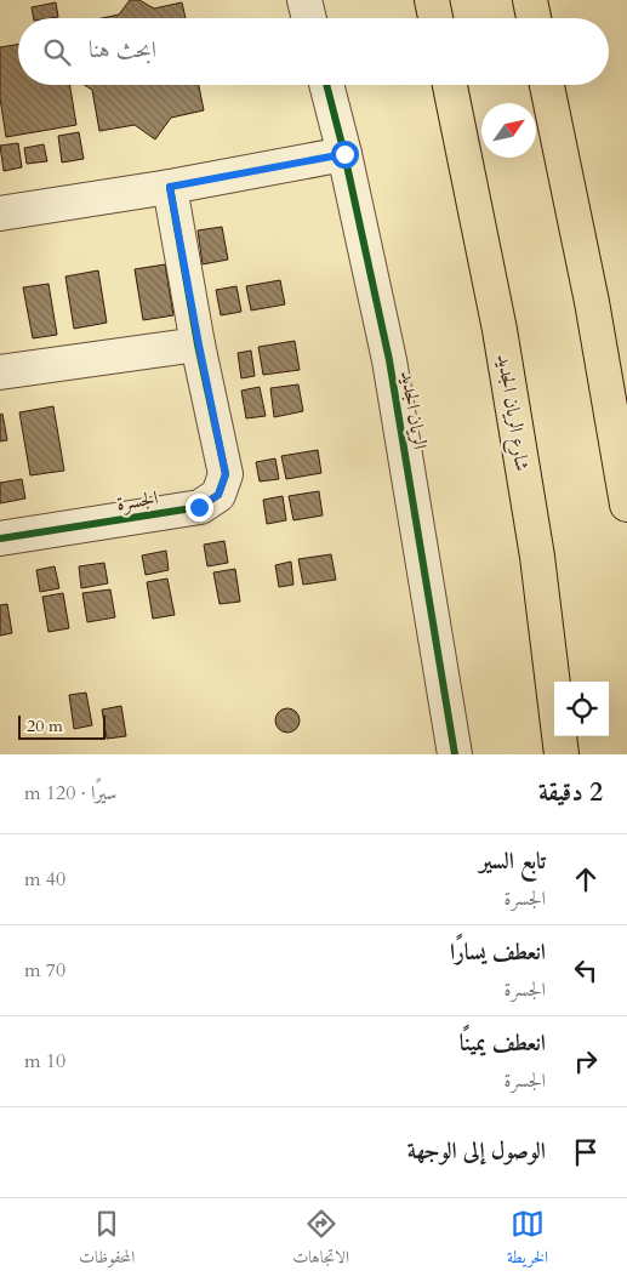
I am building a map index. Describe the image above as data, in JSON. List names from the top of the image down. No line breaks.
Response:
{"streets":{"highway":["شارع الريان الجديد"],"street":["الريان الجديد","الجسرة"]},"scale_bar":"20 m","north":"top right","page":{"search":"ابحث هنا","scale":"20 m","heading":["2 دقيقة","سيرًا · 120 m"],"list":[["تابع السير","الجسرة","40 m"],["انعطف يسارًا","الجسرة","70 m"],["انعطف يمينًا","الجسرة","10 m"],"الوصول إلى الوجهة"],"nav":["الخريطة","الاتجاهات","المحفوظات"]}}
